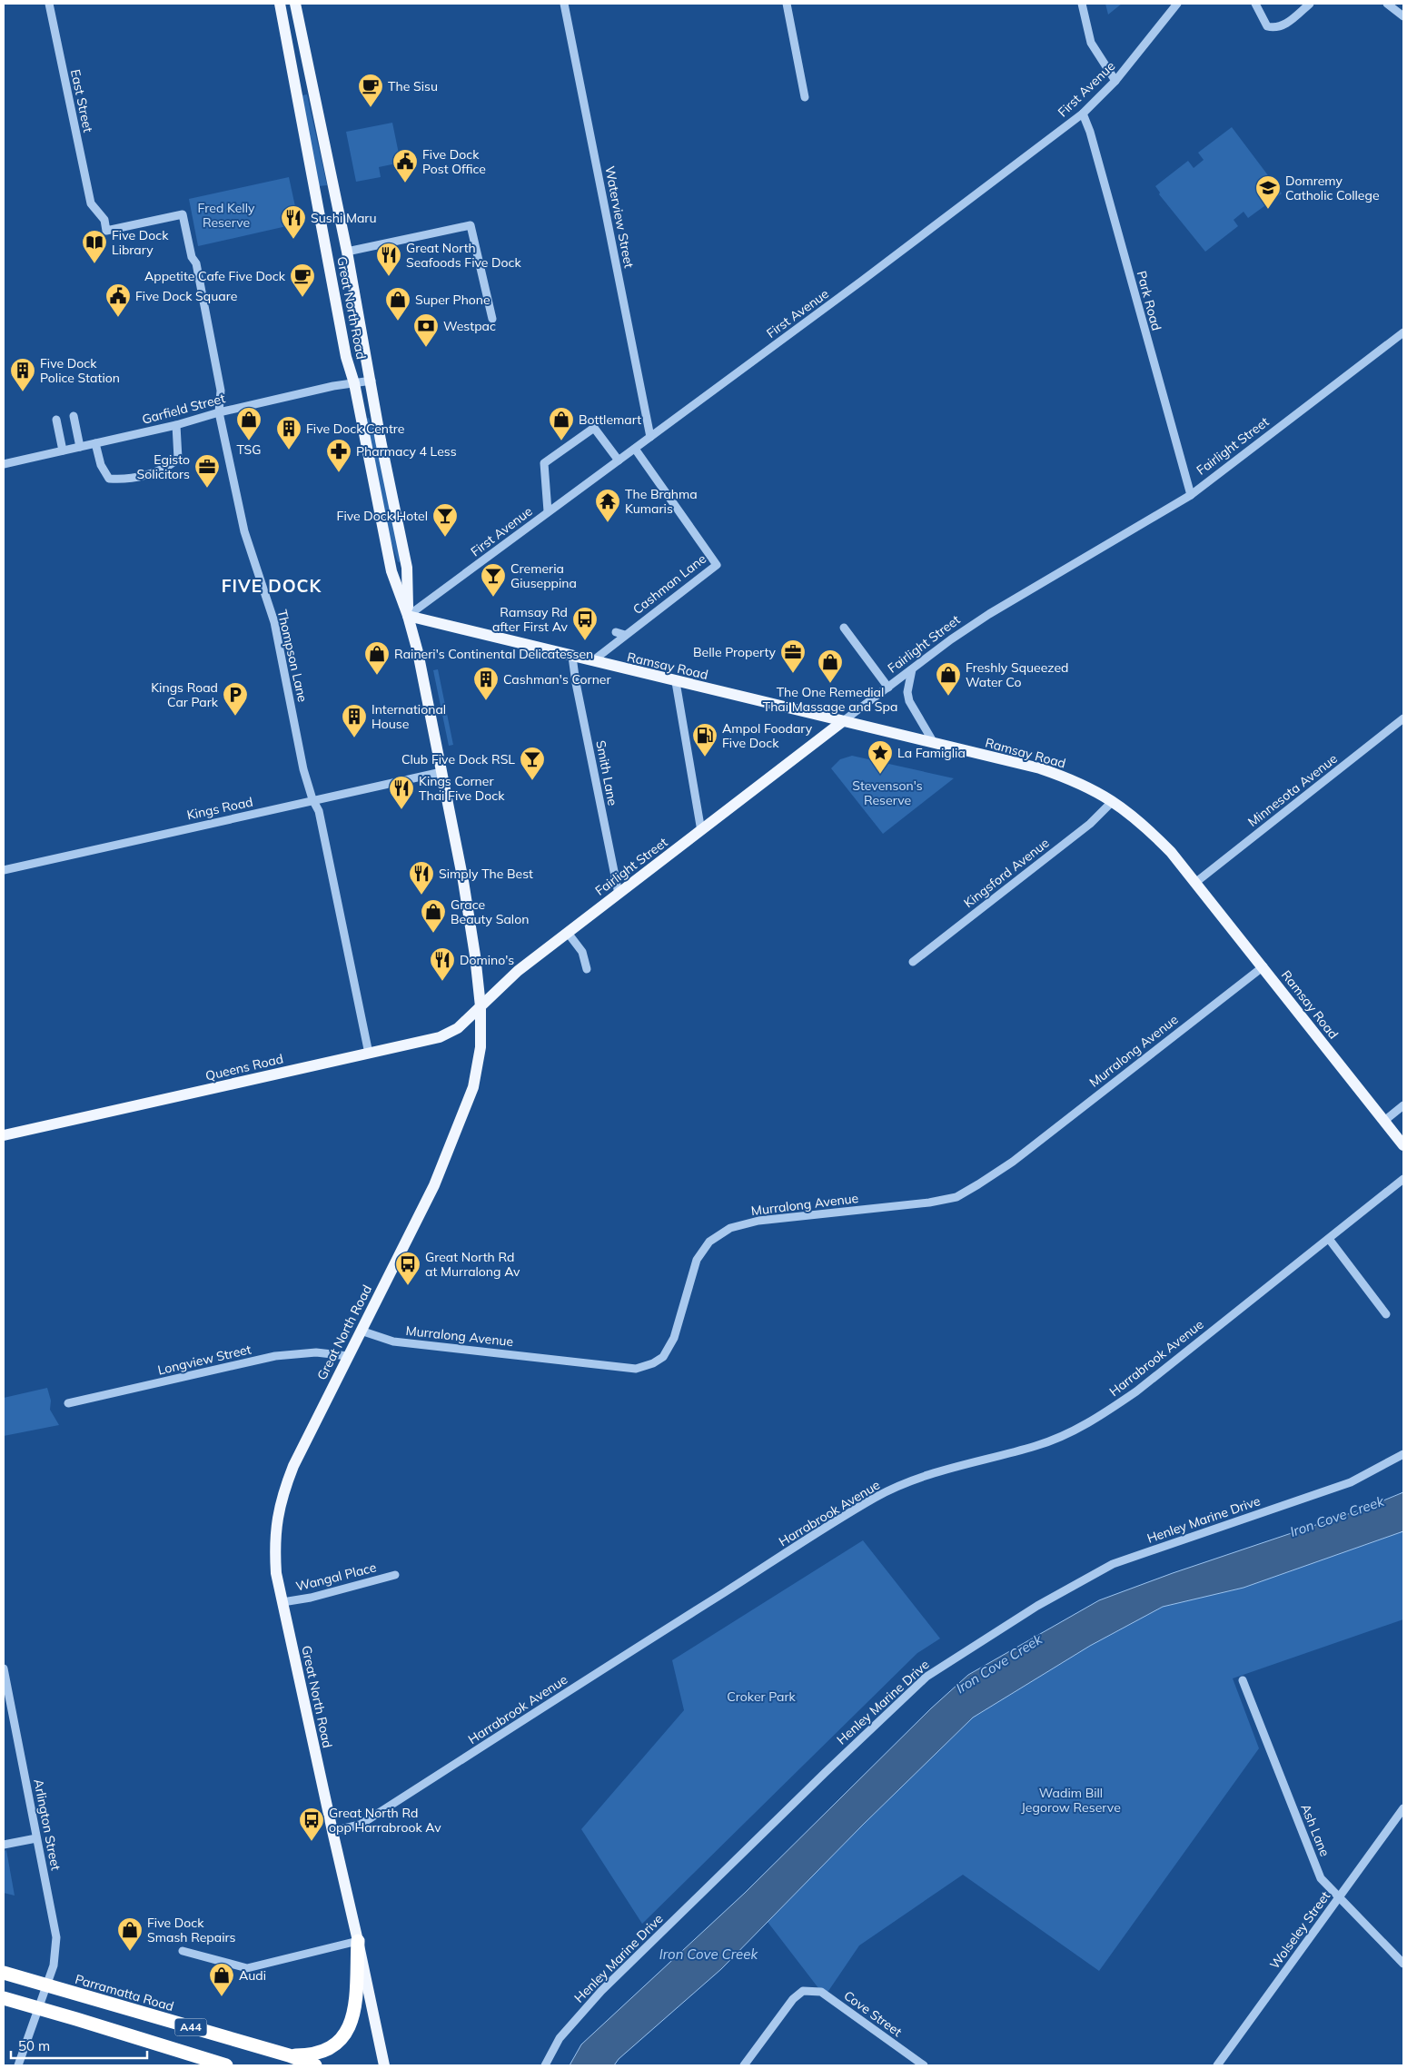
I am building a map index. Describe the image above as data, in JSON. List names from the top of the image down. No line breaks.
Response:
{"streets":{"highway":["Parramatta Road","A44"],"main road":["Great North Road","Fairlight Street","Ramsay Road","Queens Road"],"street":["First Avenue","East Street","Waterview Street","Park Road","Garfield Street","Cashman Lane","Thompson Lane","Smith Lane","Minnesota Avenue","Kings Road","Kingsford Avenue","Murralong Avenue","Harrabrook Avenue","Longview Street","Henley Marine Drive","Wangal Place","Arlington Street","Ash Lane","Wolseley Street","Cove Street"]},"crossings":[["First Avenue","Waterview Street"],["First Avenue","Park Road"],["First Avenue","Great North Road"],["First Avenue","Cashman Lane"],["First Avenue","Ramsay Road"],["East Street","Thompson Lane"],["Park Road","Fairlight Street"],["Great North Road","Garfield Street"],["Great North Road","Fairlight Street"],["Great North Road","Ramsay Road"],["Great North Road","Kings Road"],["Great North Road","Murralong Avenue"],["Great North Road","Queens Road"],["Great North Road","Harrabrook Avenue"],["Great North Road","Longview Street"],["Great North Road","Wangal Place"],["Garfield Street","Thompson Lane"],["Fairlight Street","Ramsay Road"],["Fairlight Street","Smith Lane"],["Fairlight Street","Queens Road"],["Cashman Lane","Ramsay Road"],["Thompson Lane","Kings Road"],["Thompson Lane","Queens Road"],["Ramsay Road","Smith Lane"],["Ramsay Road","Minnesota Avenue"],["Ramsay Road","Kingsford Avenue"],["Ramsay Road","Murralong Avenue"],["Arlington Street","Parramatta Road"],["Arlington Street","A44"],["Ash Lane","Wolseley Street"]],"districts":["FIVE DOCK"],"water":["Iron Cove Creek"],"parks":["Fred Kelly Reserve","Stevenson's Reserve","Croker Park","Wadim Bill Jegorow Reserve"],"places":{"cafe":["The Sisu","Appetite Cafe Five Dock"],"public building":["Five Dock Post Office","Five Dock Square"],"school or university":["Domremy Catholic College"],"restaurant":["Sushi Maru","Great North Seafoods Five Dock","Kings Corner Thai Five Dock","Simply The Best","Domino's"],"library":["Five Dock Library"],"shop":["Super Phone","TSG","Bottlemart","Raineri's Continental Delicatessen","The One Remedial Thai Massage and Spa","Freshly Squeezed Water Co","Grace Beauty Salon","Five Dock Smash Repairs","Audi"],"bank":["Westpac"],"building":["Five Dock Police Station","Five Dock Centre","Cashman's Corner","International House"],"pharmacy":["Pharmacy 4 Less"],"office":["Egisto Solicitors","Belle Property"],"temple":["The Brahma Kumaris"],"bar":["Five Dock Hotel","Cremeria Giuseppina","Club Five Dock RSL"],"bus stop":["Ramsay Rd after First Av","Great North Rd at Murralong Av","Great North Rd opp Harrabrook Av"],"parking":["Kings Road Car Park"],"fuel station":["Ampol Foodary Five Dock"],"place":["La Famiglia"]},"scale_bar":"50 m"}
